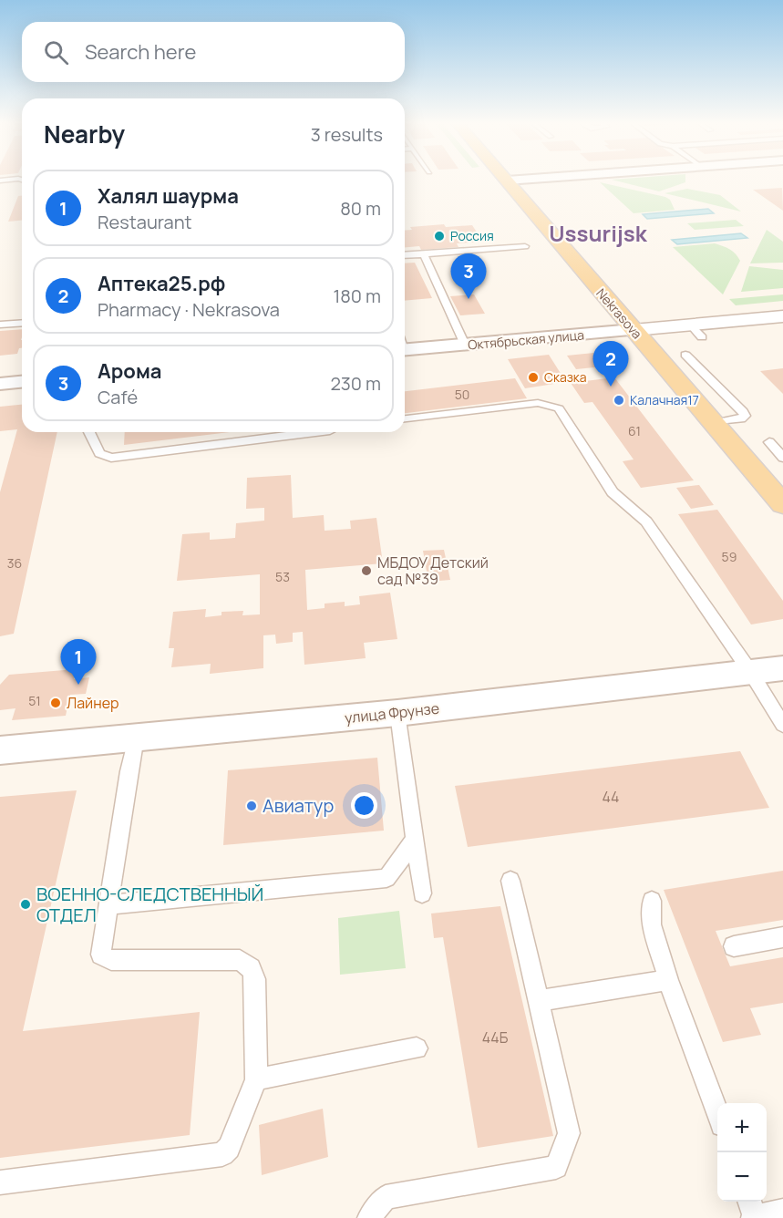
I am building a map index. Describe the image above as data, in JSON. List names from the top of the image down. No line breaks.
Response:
{"streets":{"main road":["Nekrasova"],"street":["Октябрьская улица","улица Фрунзе"]},"crossings":[["Nekrasova","Октябрьская улица"]],"districts":["Ussurijsk"],"places":["Россия","Сказка","Калачная17","МБДОУ Детский сад №39","Лайнер","Авиатур","ВОЕННО-СЛЕДСТВЕННЫЙ ОТДЕЛ"],"house_numbers":["50","61","59","36","53","51","44","44Б"],"page":{"search":"Search here","heading":["Nearby","3 results"],"list":[{"mark":"1","name":"Халял шаурма","note":"Restaurant","value":"80 m"},{"mark":"2","name":"Аптека25.рф","note":"Pharmacy · Nekrasova","value":"180 m"},{"mark":"3","name":"Арома","note":"Café","value":"230 m"}],"pins":["3","2","1"],"map_buttons":["+","−"]}}
